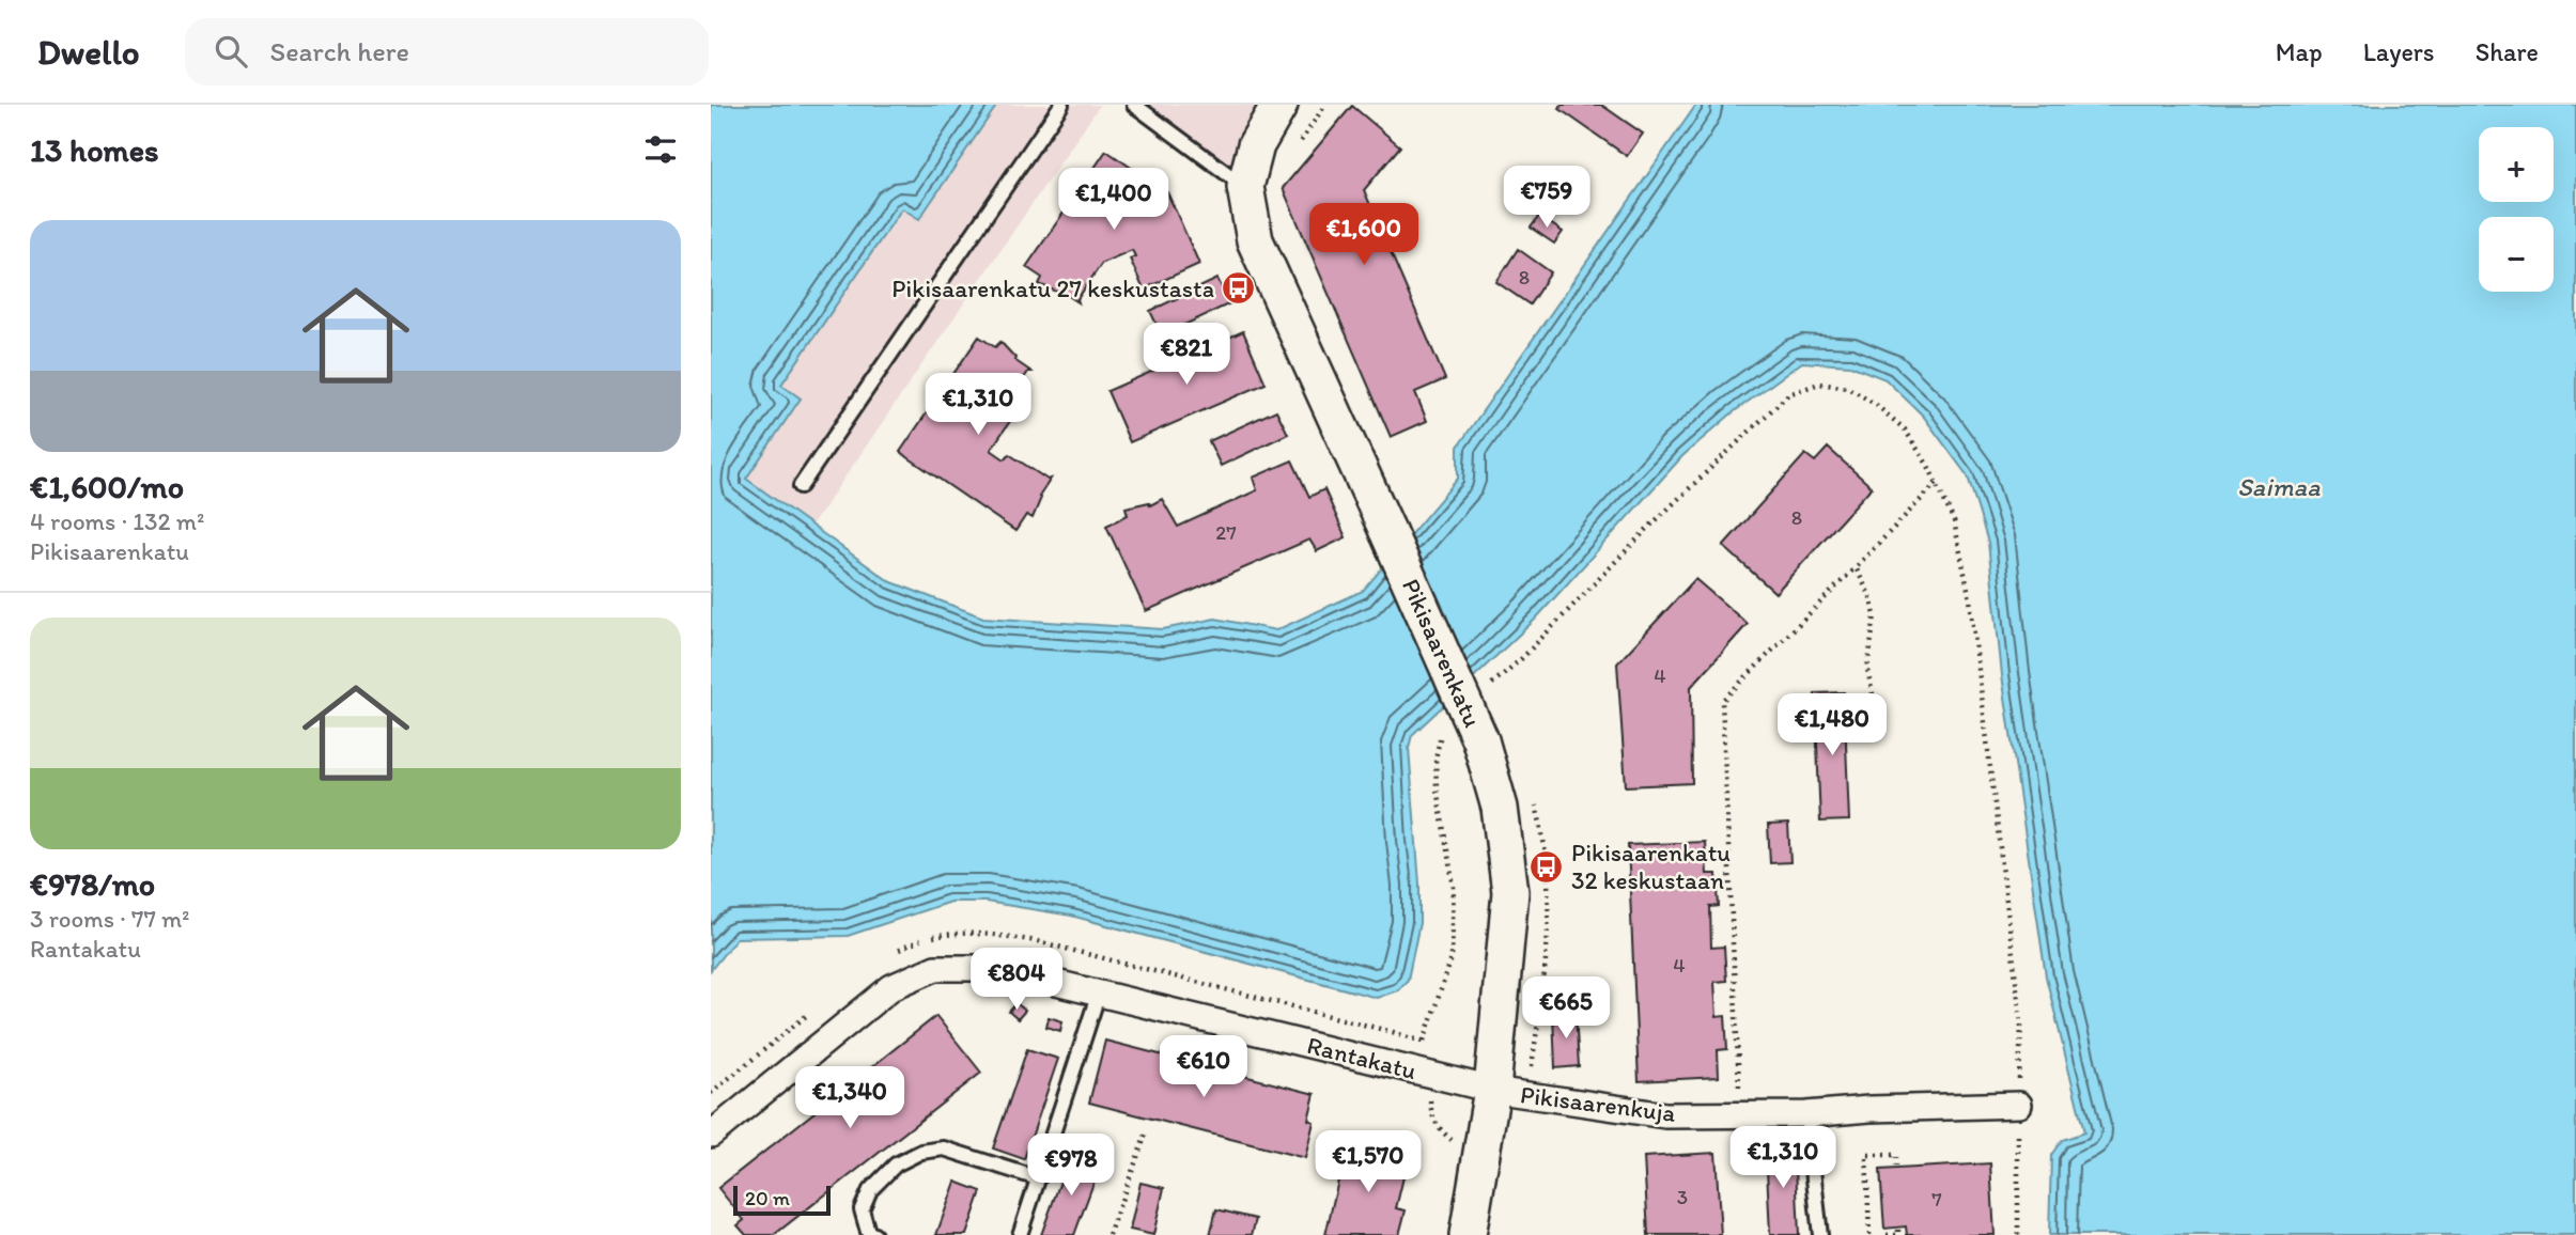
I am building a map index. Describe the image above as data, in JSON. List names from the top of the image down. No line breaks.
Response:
{"streets":{"street":["Pikisaarenkatu","Rantakatu","Pikisaarenkuja"]},"crossings":[["Pikisaarenkatu","Rantakatu"],["Pikisaarenkatu","Pikisaarenkuja"],["Rantakatu","Pikisaarenkuja"]],"water":["Saimaa"],"places":{"bus stop":["Pikisaarenkatu 27 keskustasta","Pikisaarenkatu 32 keskustaan"]},"house_numbers":["8","8","27","4","4","3","7"],"scale_bar":"20 m","page":{"header":"Dwello","search":"Search here","nav":["Map","Layers","Share"],"heading":"13 homes","map_buttons":["+","−"],"price":["€759","€1,400","€1,600","€821","€1,310","€1,480","€804","€665","€610","€1,340","€1,310","€1,570","€978"],"list":[{"name":"€1,600/mo","note":"4 rooms · 132 m² · Pikisaarenkatu"},{"name":"€978/mo","note":"3 rooms · 77 m² · Rantakatu"}],"scale":"20 m"}}
